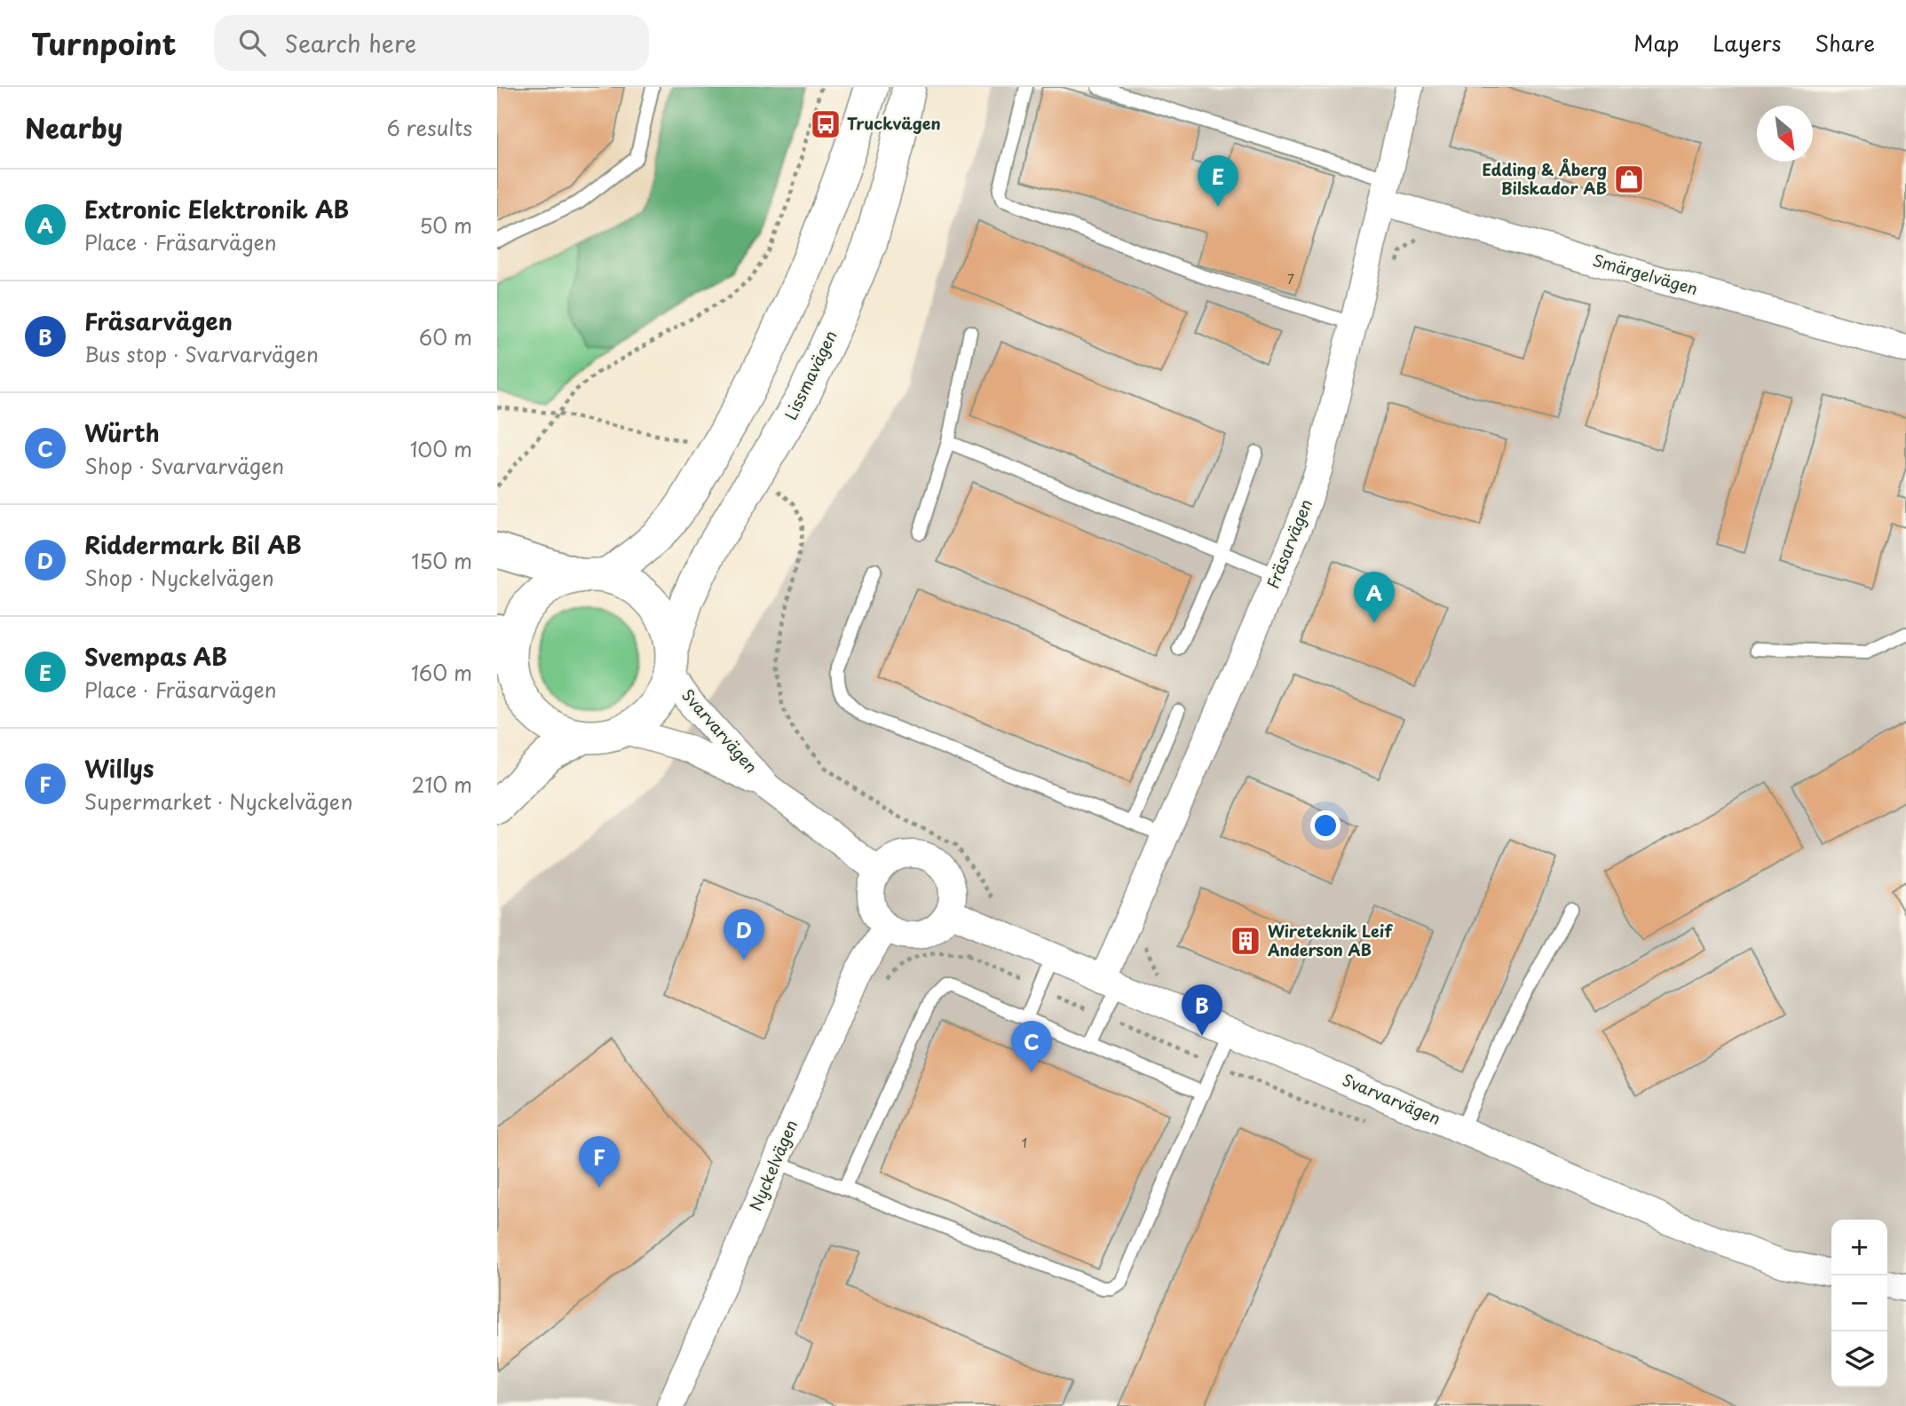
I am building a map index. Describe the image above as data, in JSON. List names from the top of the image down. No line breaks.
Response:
{"streets":{"street":["Smärgelvägen","Lissmavägen","Fräsarvägen","Svarvarvägen","Nyckelvägen"]},"crossings":[["Smärgelvägen","Fräsarvägen"],["Lissmavägen","Svarvarvägen"],["Fräsarvägen","Svarvarvägen"],["Svarvarvägen","Nyckelvägen"]],"places":{"bus stop":["Truckvägen"],"shop":["Edding & Åberg Bilskador AB"],"building":["Wireteknik Leif Anderson AB"]},"house_numbers":["7","1"],"north":"bottom right","page":{"header":"Turnpoint","search":"Search here","nav":["Map","Layers","Share"],"heading":["Nearby","6 results"],"pins":["E","A","D","B","C","F"],"list":[{"mark":"A","name":"Extronic Elektronik AB","note":"Place · Fräsarvägen","value":"50 m"},{"mark":"B","name":"Fräsarvägen","note":"Bus stop · Svarvarvägen","value":"60 m"},{"mark":"C","name":"Würth","note":"Shop · Svarvarvägen","value":"100 m"},{"mark":"D","name":"Riddermark Bil AB","note":"Shop · Nyckelvägen","value":"150 m"},{"mark":"E","name":"Svempas AB","note":"Place · Fräsarvägen","value":"160 m"},{"mark":"F","name":"Willys","note":"Supermarket · Nyckelvägen","value":"210 m"}],"map_buttons":["+","−"]}}
